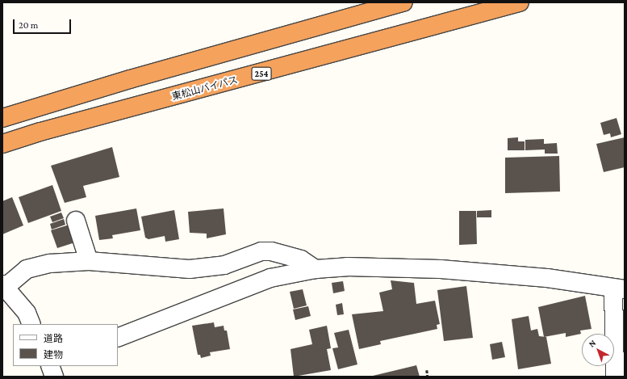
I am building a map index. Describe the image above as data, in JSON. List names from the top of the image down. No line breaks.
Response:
{"streets":{"highway":["254","東松山バイパス"]},"legend":["道路","建物"],"scale_bar":"20 m","north":"top left"}
